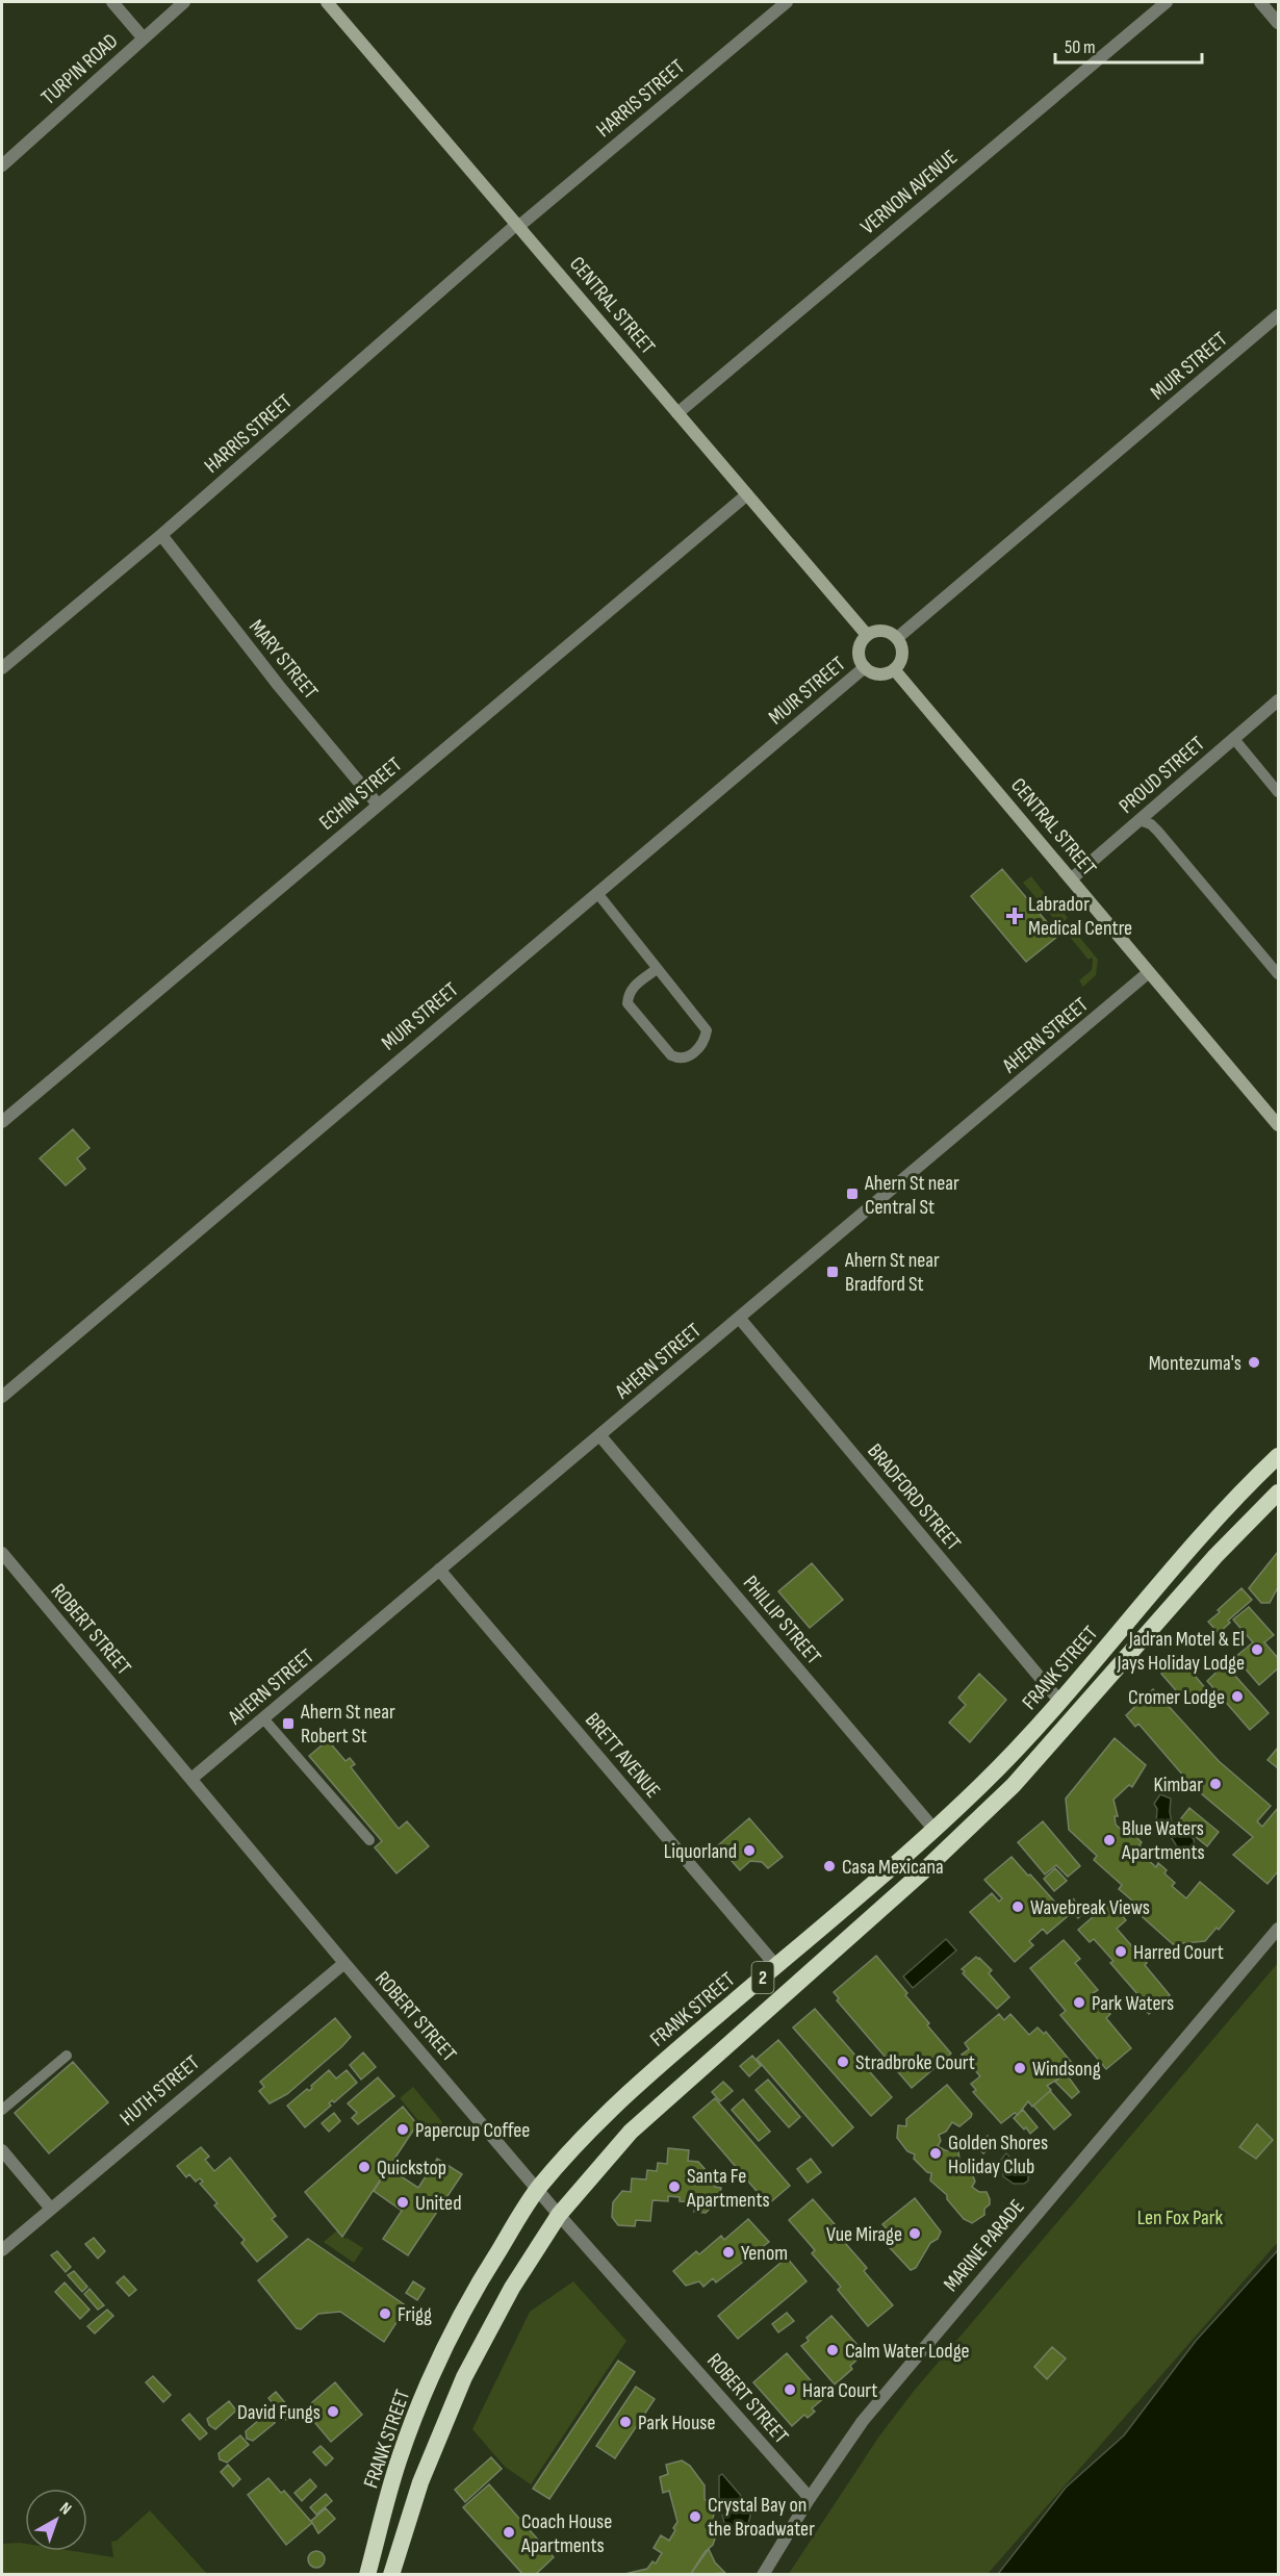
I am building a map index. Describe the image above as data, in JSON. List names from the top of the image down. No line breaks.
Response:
{"streets":{"highway":["FRANK STREET","2"],"main road":["CENTRAL STREET"],"street":["TURPIN ROAD","HARRIS STREET","VERNON AVENUE","MUIR STREET","MARY STREET","PROUD STREET","ECHIN STREET","AHERN STREET","BRADFORD STREET","PHILLIP STREET","ROBERT STREET","BRETT AVENUE","HUTH STREET","MARINE PARADE"]},"crossings":[["HARRIS STREET","CENTRAL STREET"],["HARRIS STREET","MARY STREET"],["VERNON AVENUE","CENTRAL STREET"],["CENTRAL STREET","MUIR STREET"],["CENTRAL STREET","PROUD STREET"],["CENTRAL STREET","ECHIN STREET"],["CENTRAL STREET","AHERN STREET"],["MARY STREET","ECHIN STREET"],["AHERN STREET","BRADFORD STREET"],["AHERN STREET","PHILLIP STREET"],["AHERN STREET","ROBERT STREET"],["AHERN STREET","BRETT AVENUE"],["BRADFORD STREET","FRANK STREET"],["PHILLIP STREET","FRANK STREET"],["ROBERT STREET","FRANK STREET"],["ROBERT STREET","2"],["ROBERT STREET","HUTH STREET"],["ROBERT STREET","MARINE PARADE"],["FRANK STREET","BRETT AVENUE"]],"parks":["Len Fox Park"],"places":{"health":["Labrador Medical Centre"],"transit":["Ahern St near Central St","Ahern St near Bradford St","Ahern St near Robert St"],"other":["Montezuma's","Jadran Motel & El Jays Holiday Lodge","Cromer Lodge","Kimbar","Blue Waters Apartments","Liquorland","Casa Mexicana","Wavebreak Views","Harred Court","Park Waters","Stradbroke Court","Windsong","Papercup Coffee","Golden Shores Holiday Club","Quickstop","Santa Fe Apartments","United","Vue Mirage","Yenom","Frigg","Calm Water Lodge","Hara Court","David Fungs","Park House","Crystal Bay on the Broadwater","Coach House Apartments"]},"scale_bar":"50 m","north":"top right"}
